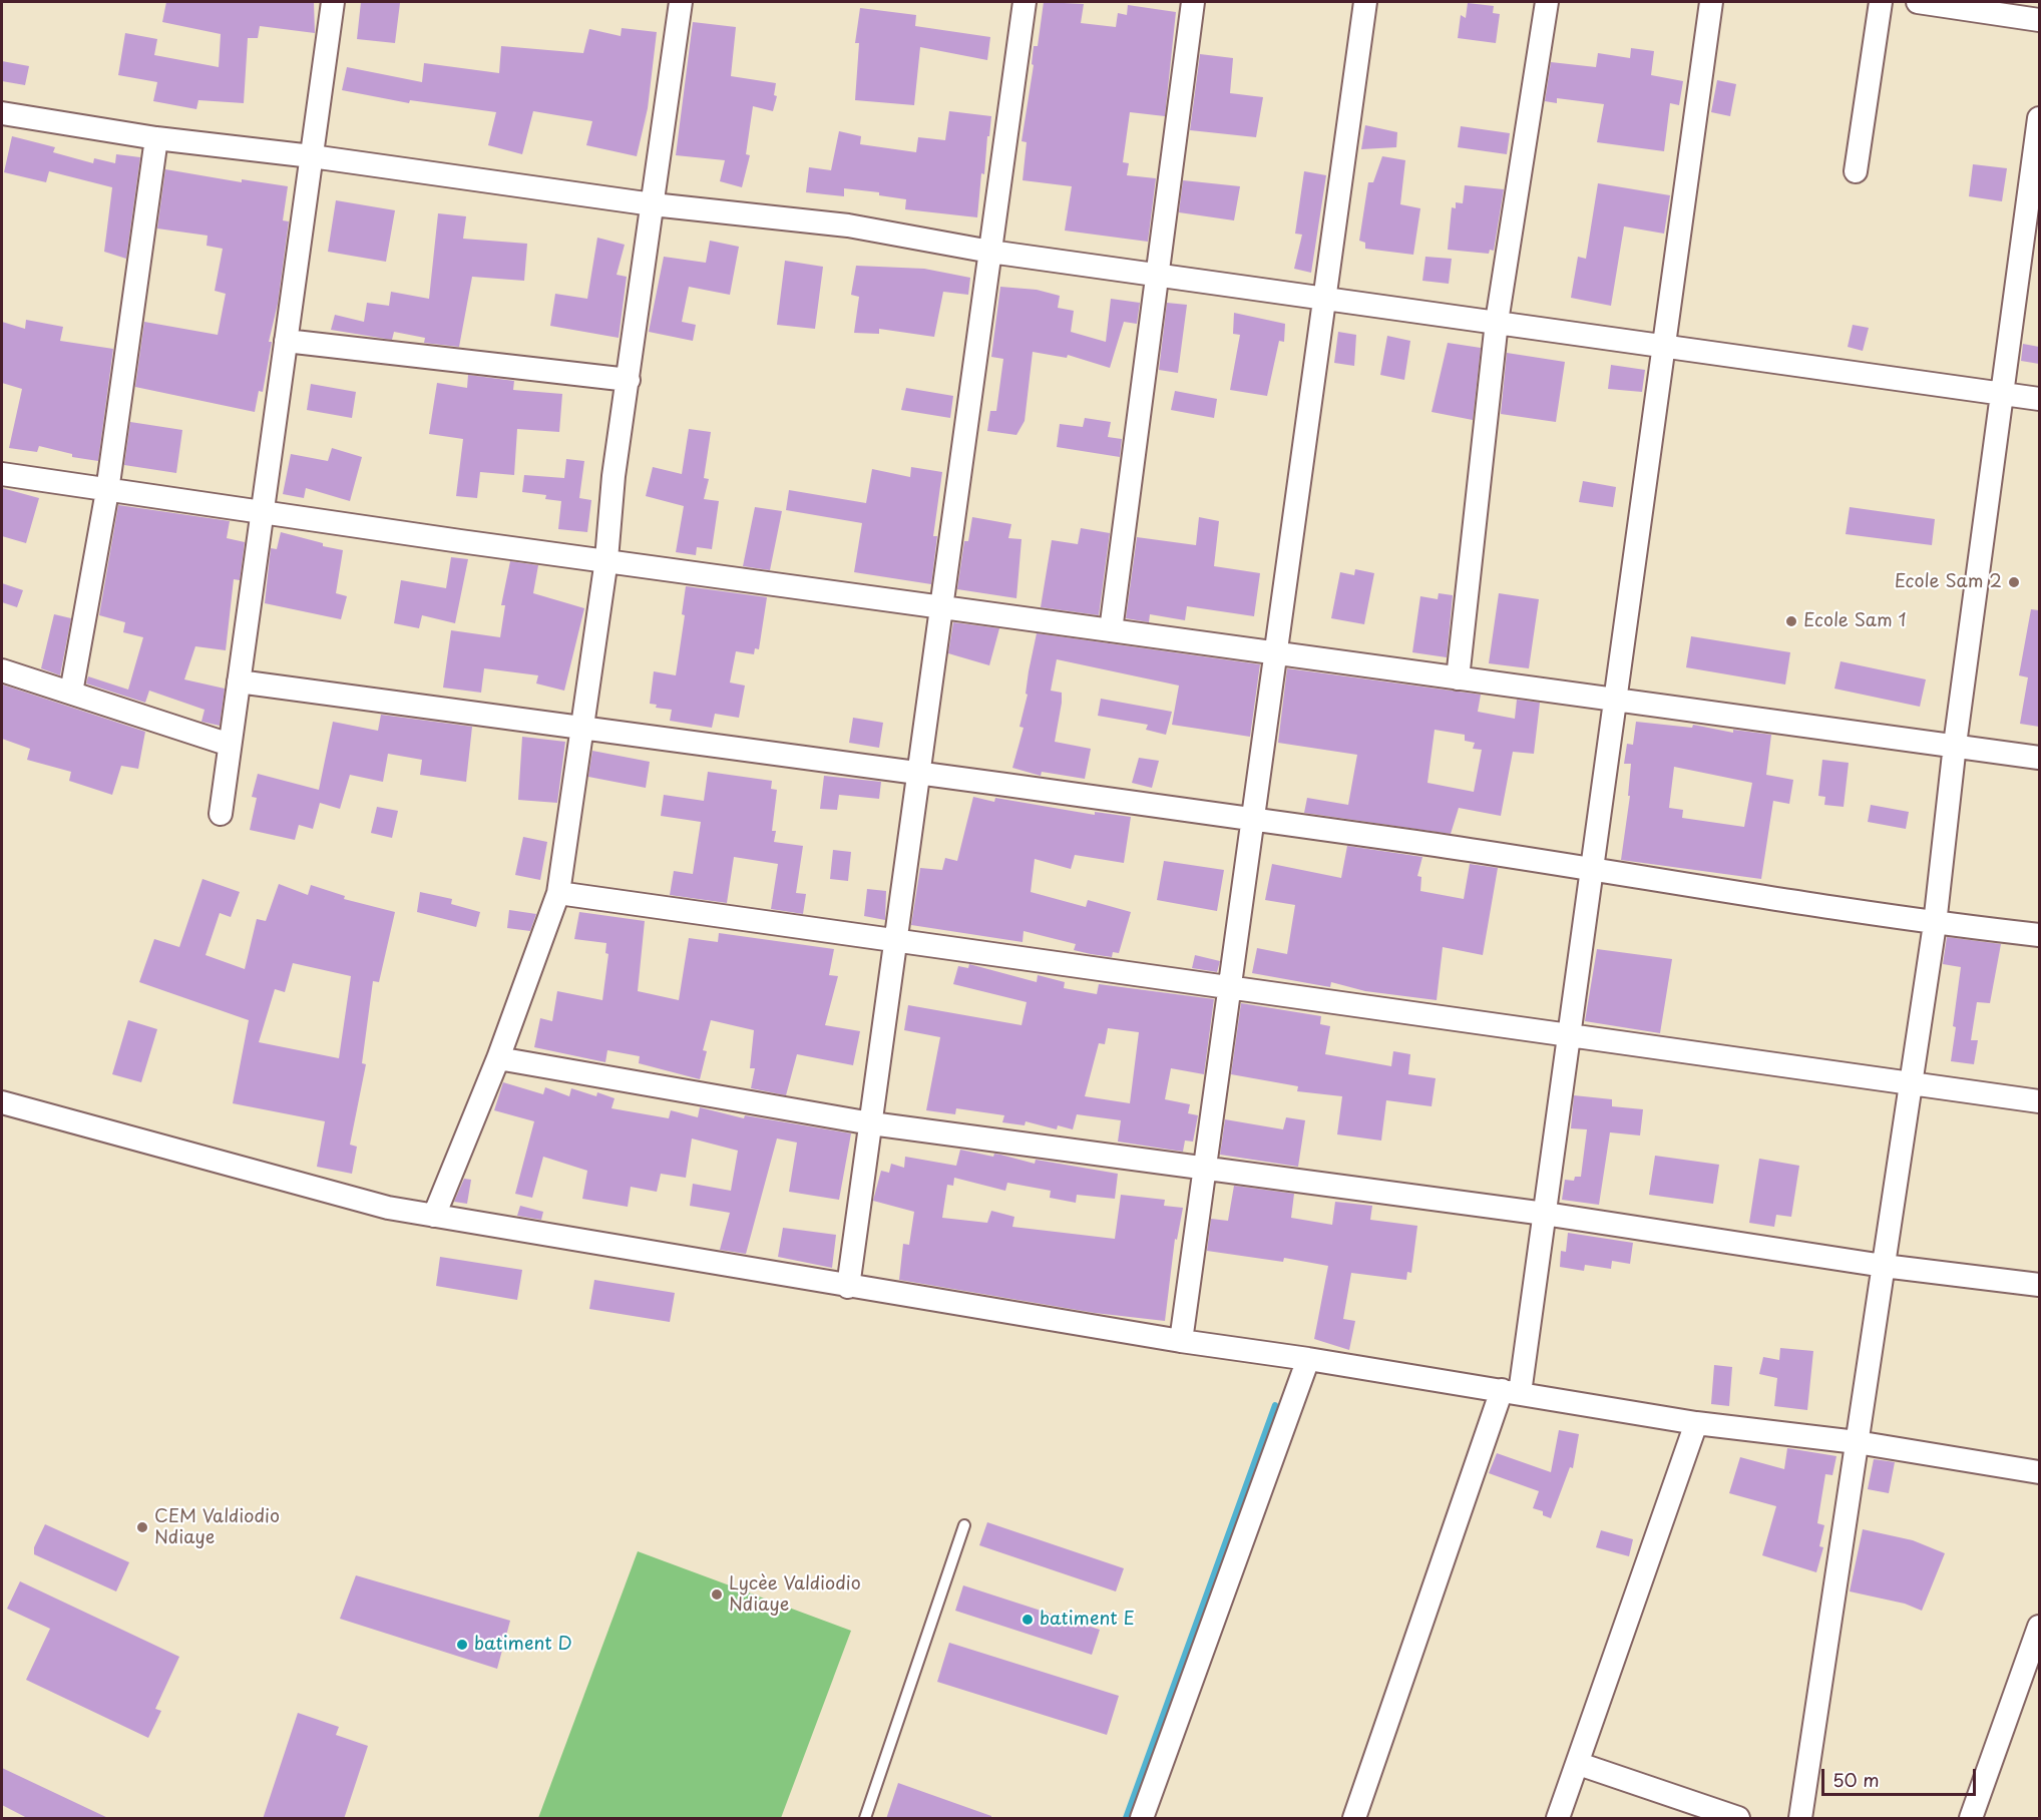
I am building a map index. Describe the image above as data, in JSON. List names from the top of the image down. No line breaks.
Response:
{"places":["Ecole Sam 2","Ecole Sam 1","CEM Valdiodio Ndiaye","Lycèe Valdiodio Ndiaye","batiment E","batiment D"],"scale_bar":"50 m"}
